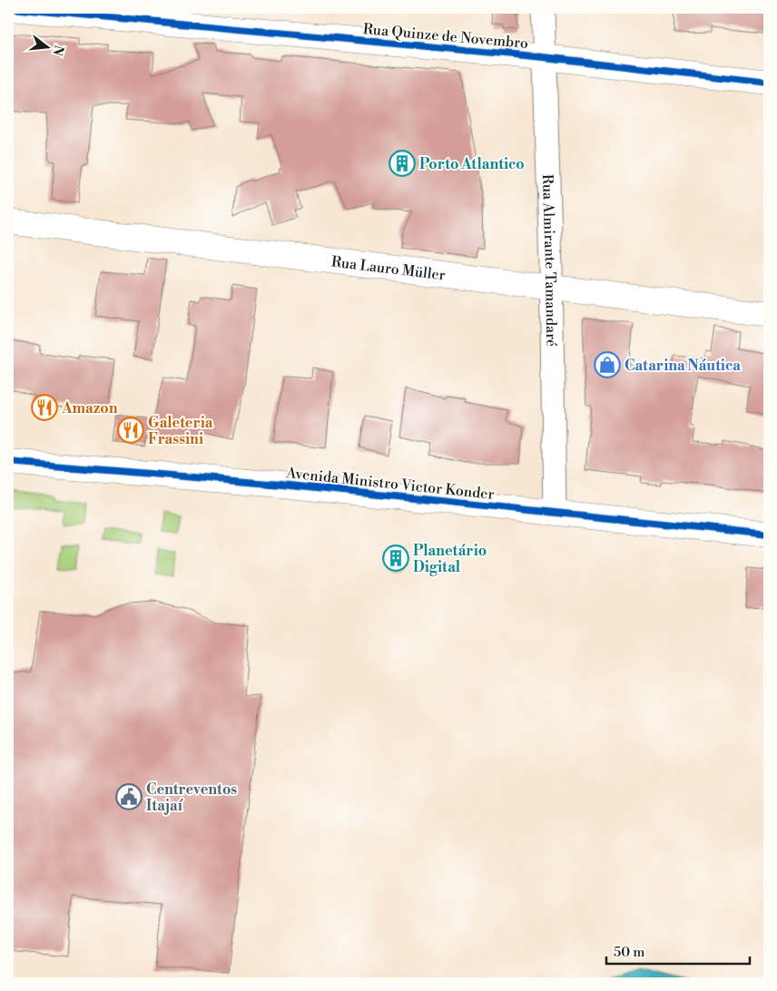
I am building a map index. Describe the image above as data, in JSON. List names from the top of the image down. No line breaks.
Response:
{"streets":{"main road":["Rua Quinze de Novembro","Rua Lauro Müller","Avenida Ministro Victor Konder"],"street":["Rua Almirante Tamandaré"]},"crossings":[["Rua Quinze de Novembro","Rua Almirante Tamandaré"],["Rua Almirante Tamandaré","Rua Lauro Müller"],["Rua Almirante Tamandaré","Avenida Ministro Victor Konder"]],"places":{"building":["Porto Atlantico","Planetário Digital"],"shop":["Catarina Náutica"],"restaurant":["Amazon","Galeteria Frassini"],"public building":["Centreventos Itajaí"]},"scale_bar":"50 m","north":"right"}
